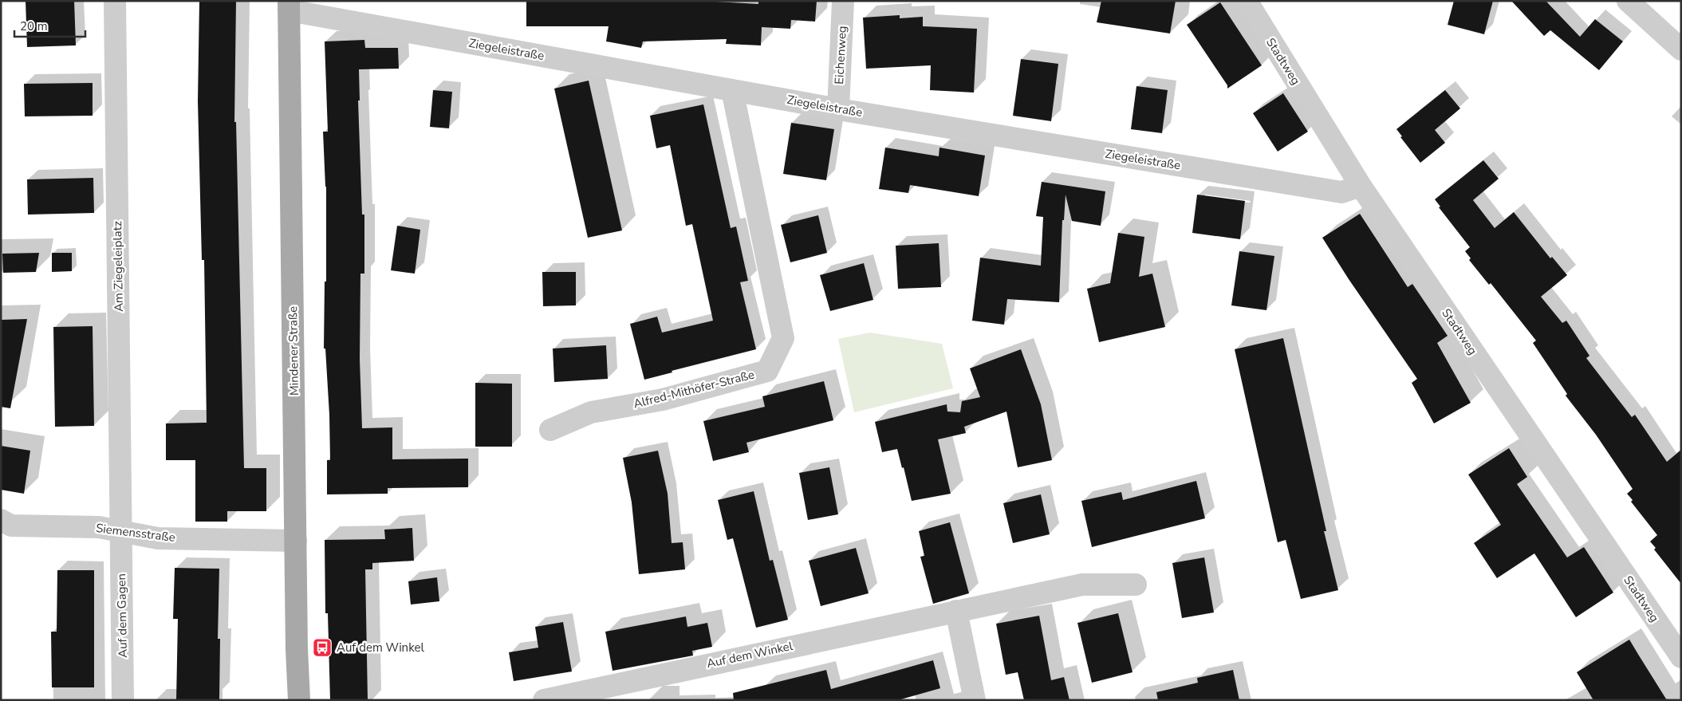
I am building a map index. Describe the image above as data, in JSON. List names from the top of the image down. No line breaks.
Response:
{"streets":{"main road":["Mindener Straße"],"street":["Ziegeleistraße","Eichenweg","Stadtweg","Am Ziegeleiplatz","Alfred-Mithöfer-Straße","Siemensstraße","Auf dem Gagen","Auf dem Winkel"]},"crossings":[["Ziegeleistraße","Eichenweg"],["Ziegeleistraße","Stadtweg"],["Ziegeleistraße","Mindener Straße"],["Ziegeleistraße","Alfred-Mithöfer-Straße"],["Am Ziegeleiplatz","Siemensstraße"],["Am Ziegeleiplatz","Auf dem Gagen"],["Mindener Straße","Siemensstraße"],["Siemensstraße","Auf dem Gagen"]],"places":{"bus stop":["Auf dem Winkel"]},"scale_bar":"20 m"}
